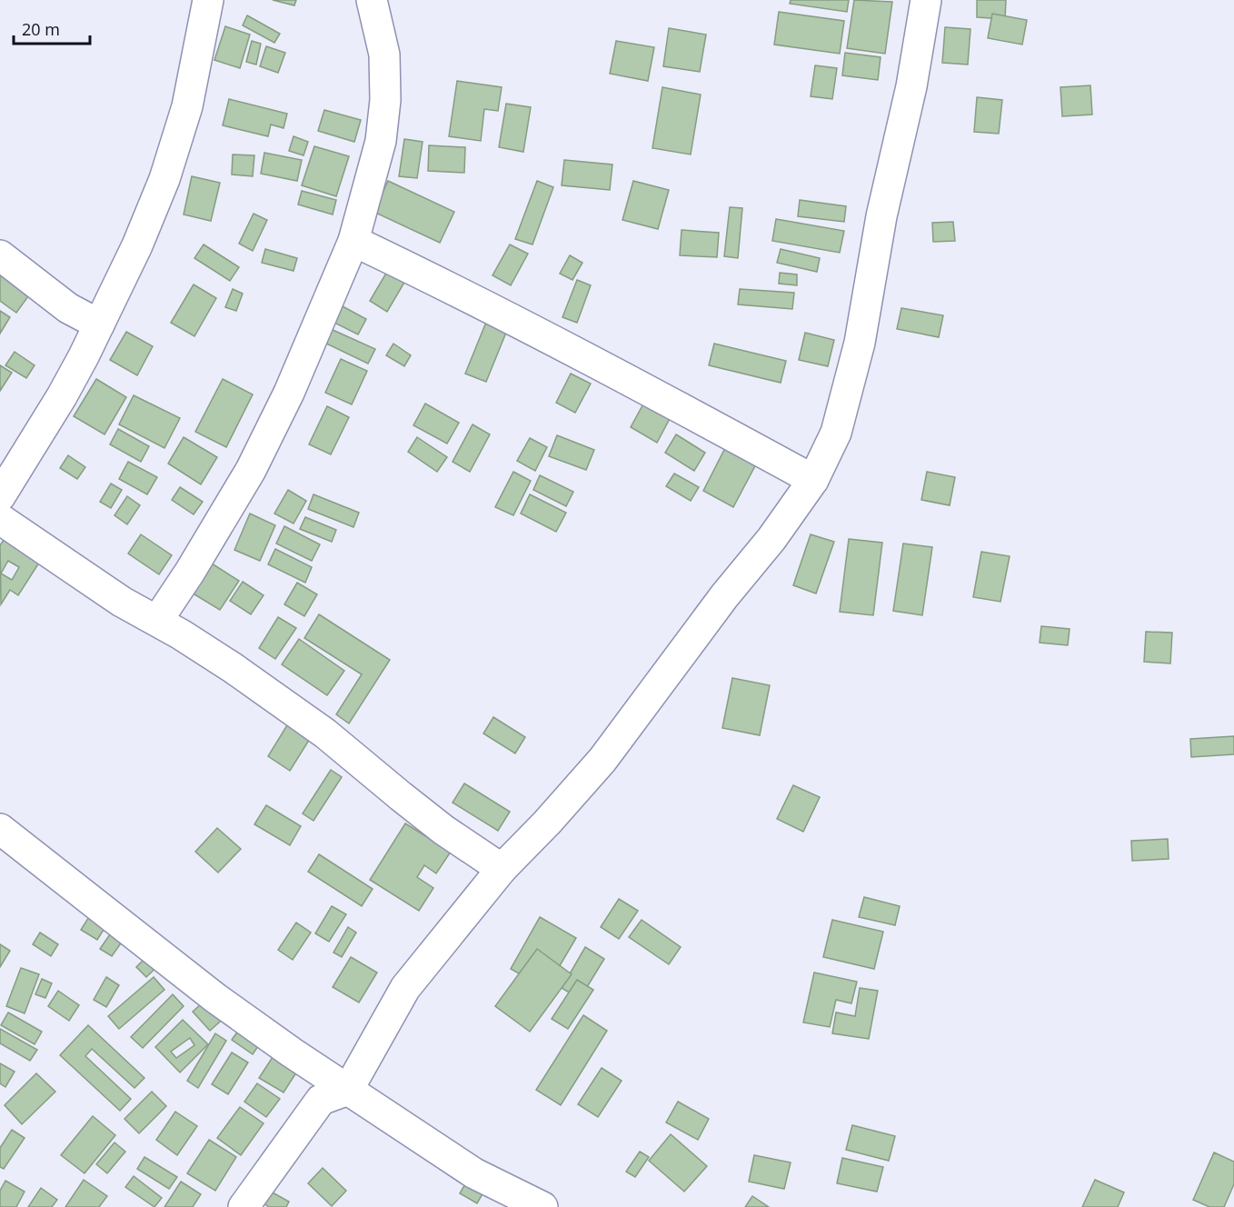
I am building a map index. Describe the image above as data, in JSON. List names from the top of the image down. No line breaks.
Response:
{"scale_bar":"20 m"}
